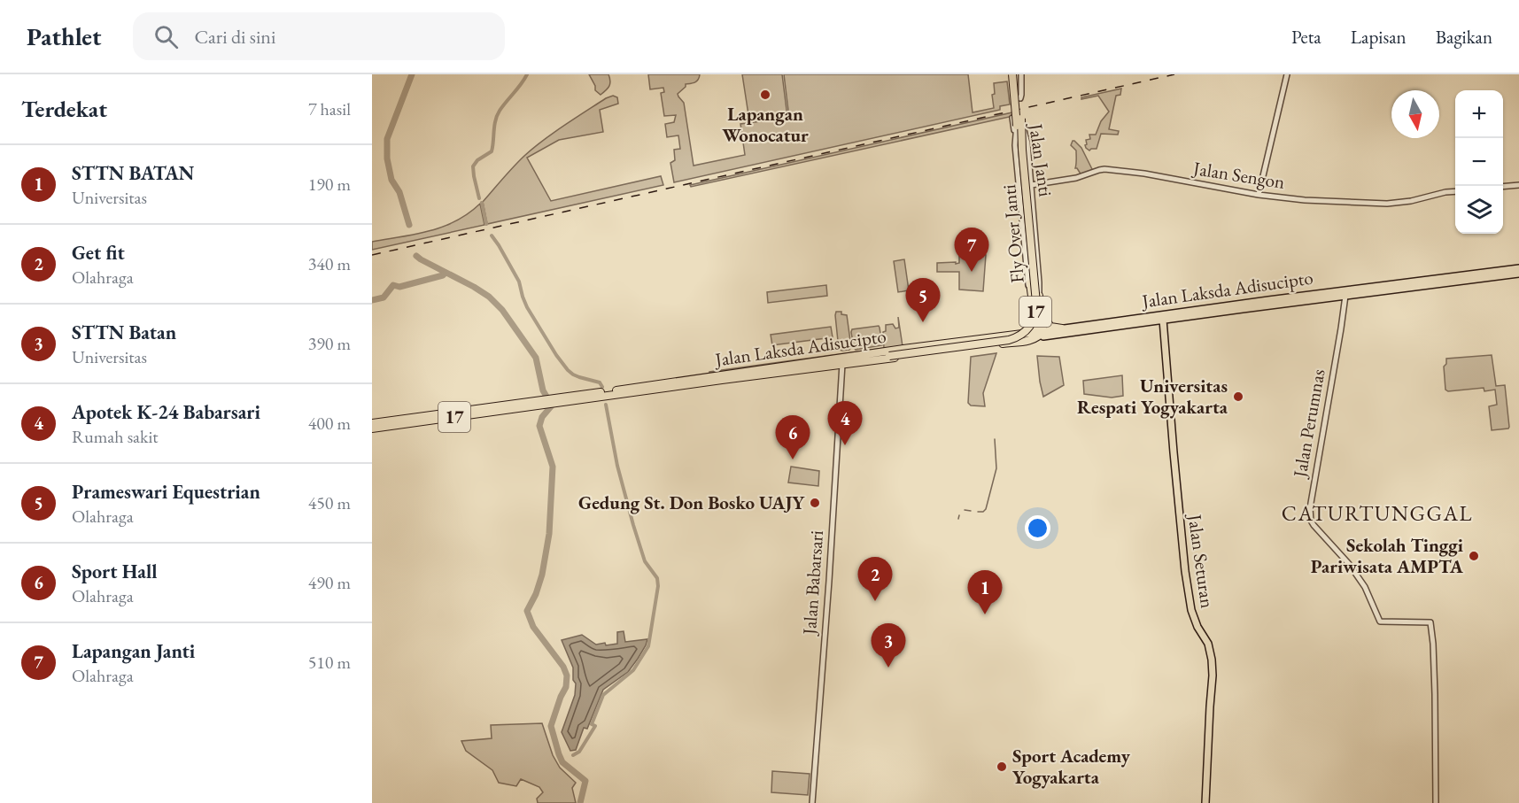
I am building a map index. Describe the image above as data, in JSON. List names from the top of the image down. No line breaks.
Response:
{"streets":{"highway":["Fly Over Janti","Jalan Laksda Adisucipto","17"],"main road":["Jalan Seturan"],"street":["Jalan Janti","Jalan Sengon","Jalan Perumnas","Jalan Babarsari"]},"crossings":[["Jalan Janti","Jalan Sengon"],["Jalan Janti","17"],["Fly Over Janti","Jalan Laksda Adisucipto"],["Fly Over Janti","17"],["Jalan Laksda Adisucipto","17"],["Jalan Laksda Adisucipto","Jalan Perumnas"],["Jalan Laksda Adisucipto","Jalan Seturan"],["Jalan Laksda Adisucipto","Jalan Babarsari"]],"districts":["CATURTUNGGAL"],"places":["Lapangan Wonocatur","Universitas Respati Yogyakarta","Gedung St. Don Bosko UAJY","Sekolah Tinggi Pariwisata AMPTA","Sport Academy Yogyakarta"],"north":"bottom","page":{"header":"Pathlet","search":"Cari di sini","nav":["Peta","Lapisan","Bagikan"],"heading":["Terdekat","7 hasil"],"map_buttons":["+","−"],"list":[{"mark":"1","name":"STTN BATAN","note":"Universitas","value":"190 m"},{"mark":"2","name":"Get fit","note":"Olahraga","value":"340 m"},{"mark":"3","name":"STTN Batan","note":"Universitas","value":"390 m"},{"mark":"4","name":"Apotek K-24 Babarsari","note":"Rumah sakit","value":"400 m"},{"mark":"5","name":"Prameswari Equestrian","note":"Olahraga","value":"450 m"},{"mark":"6","name":"Sport Hall","note":"Olahraga","value":"490 m"},{"mark":"7","name":"Lapangan Janti","note":"Olahraga","value":"510 m"}],"pins":["7","5","4","6","2","1","3"]}}
